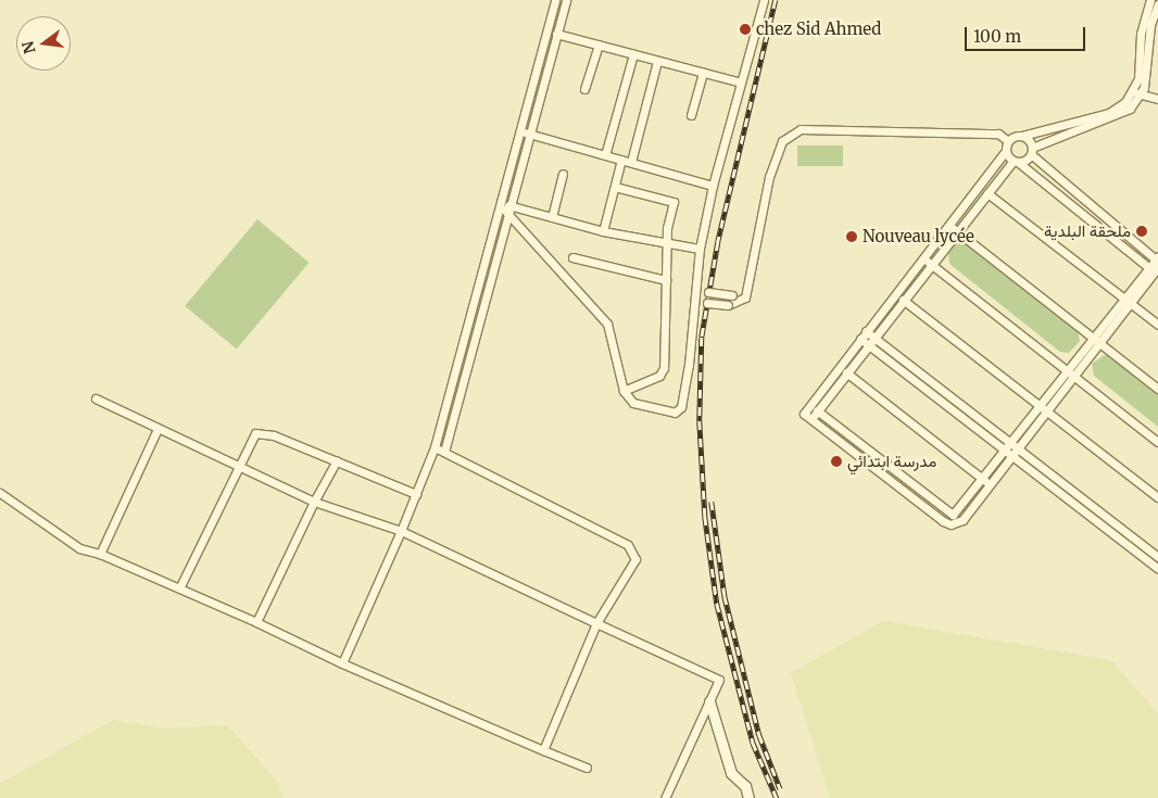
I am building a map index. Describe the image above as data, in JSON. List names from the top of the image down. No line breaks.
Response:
{"places":["chez Sid Ahmed","ملحقة البلدية","Nouveau lycée","مدرسة ابتدائي"],"scale_bar":"100 m","north":"left"}
